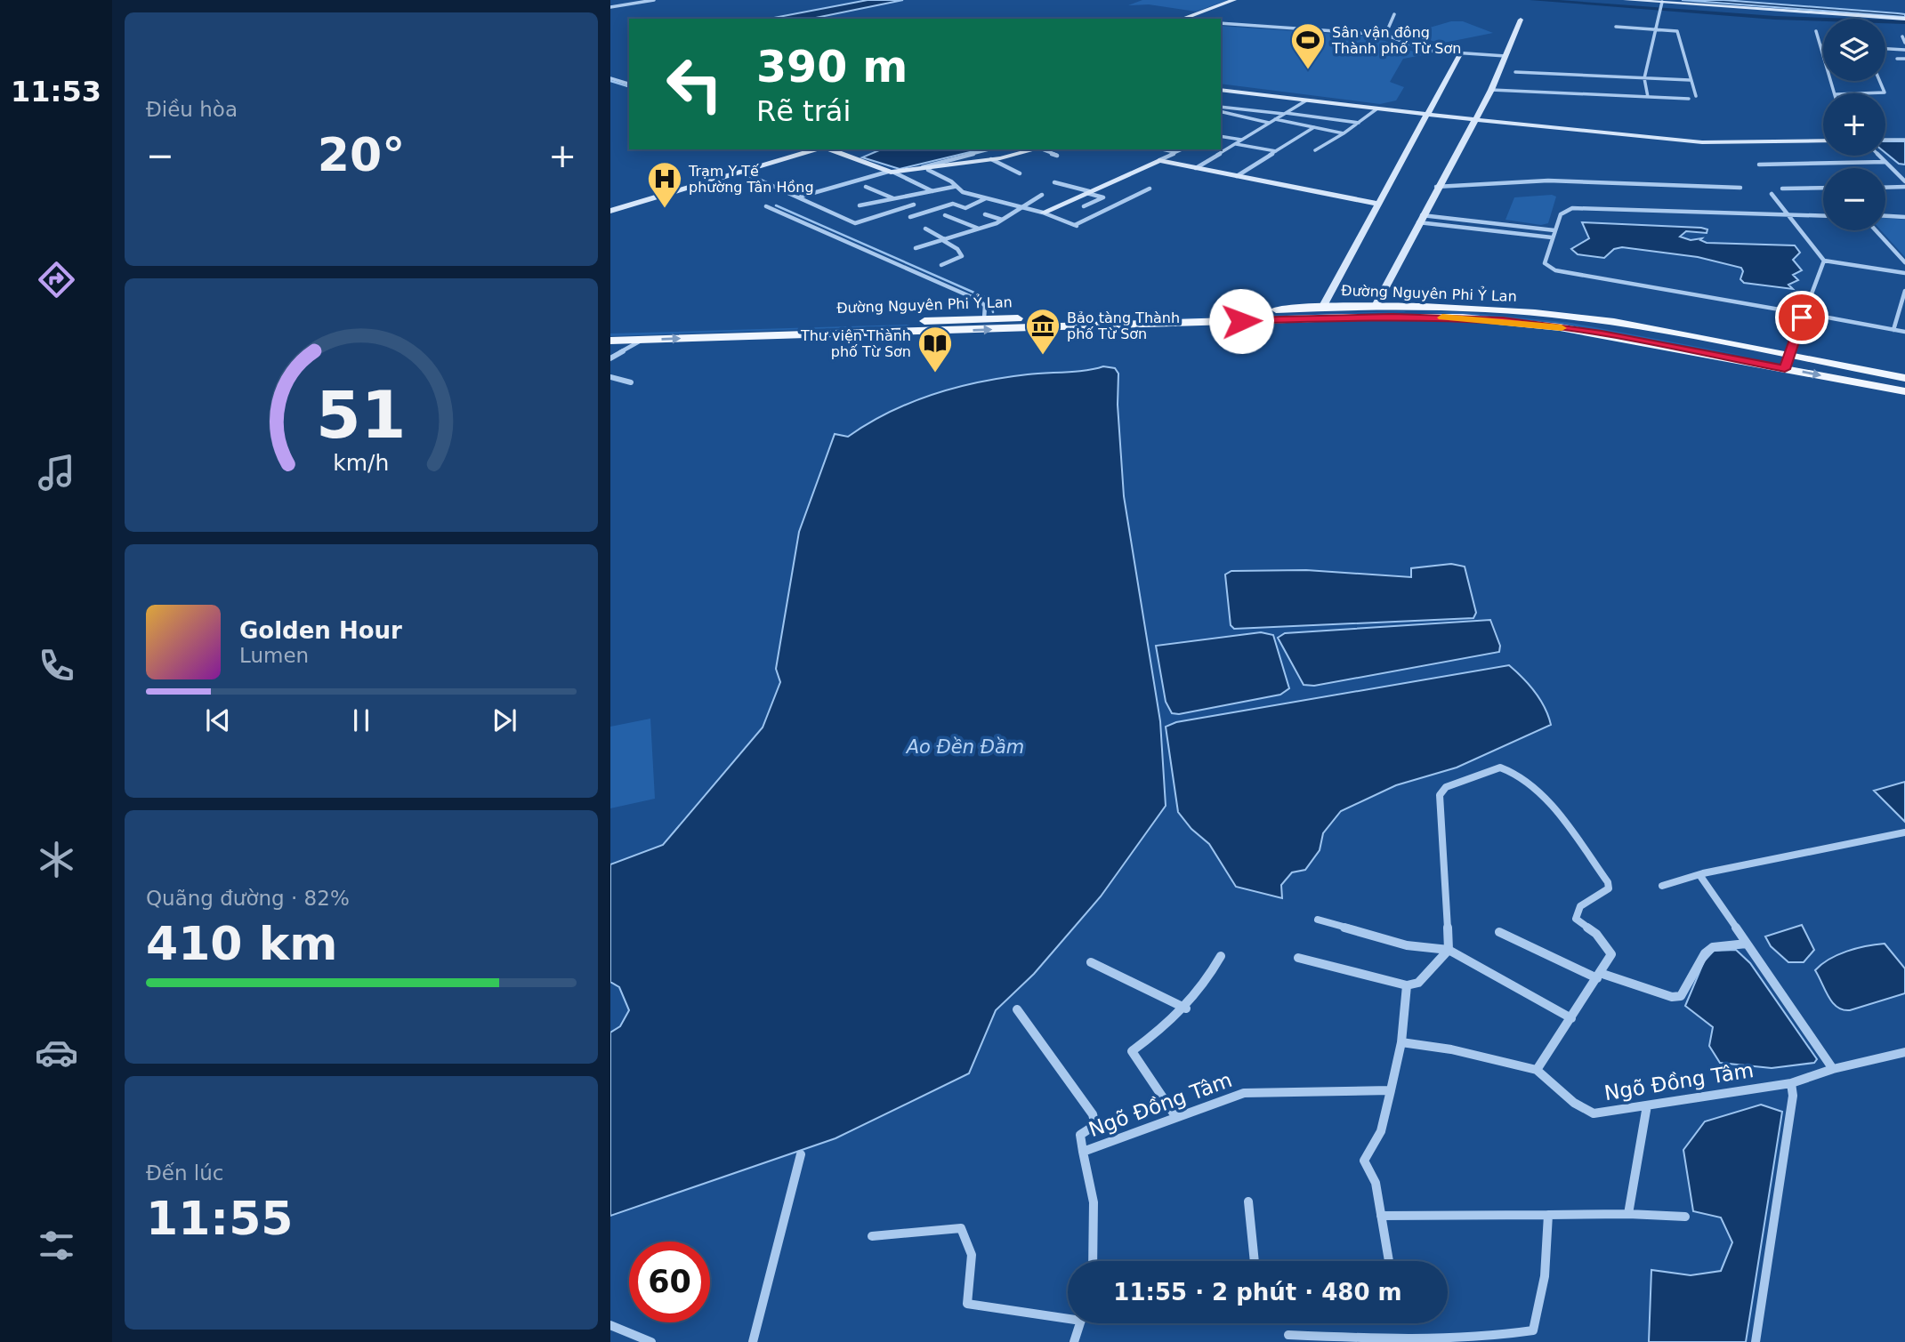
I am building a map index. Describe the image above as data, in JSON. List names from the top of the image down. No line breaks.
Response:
{"streets":{"main road":["Đường Nguyên Phi Ỷ Lan"],"street":["Ngõ Đồng Tâm"]},"water":["Ao Đền Đầm"],"places":{"sports":["Sân vận động Thành phố Từ Sơn"],"hospital":["Trạm Y Tế phường Tân Hồng"],"museum":["Bảo tàng Thành phố Từ Sơn"],"library":["Thư viện Thành phố Từ Sơn"]},"page":{"tabs":"11:53","tile":["Điều hòa",["Quãng đường · 82%","410 km"],["Đến lúc","11:55"]],"map_buttons":["+","−"],"turn":["390 m","Rẽ trái"],"heat":["−","20°","+"],"song":["Golden Hour","Lumen"],"limit":"60","trip":"11:55 · 2 phút · 480 m","gauge":["51","km/h"]}}
